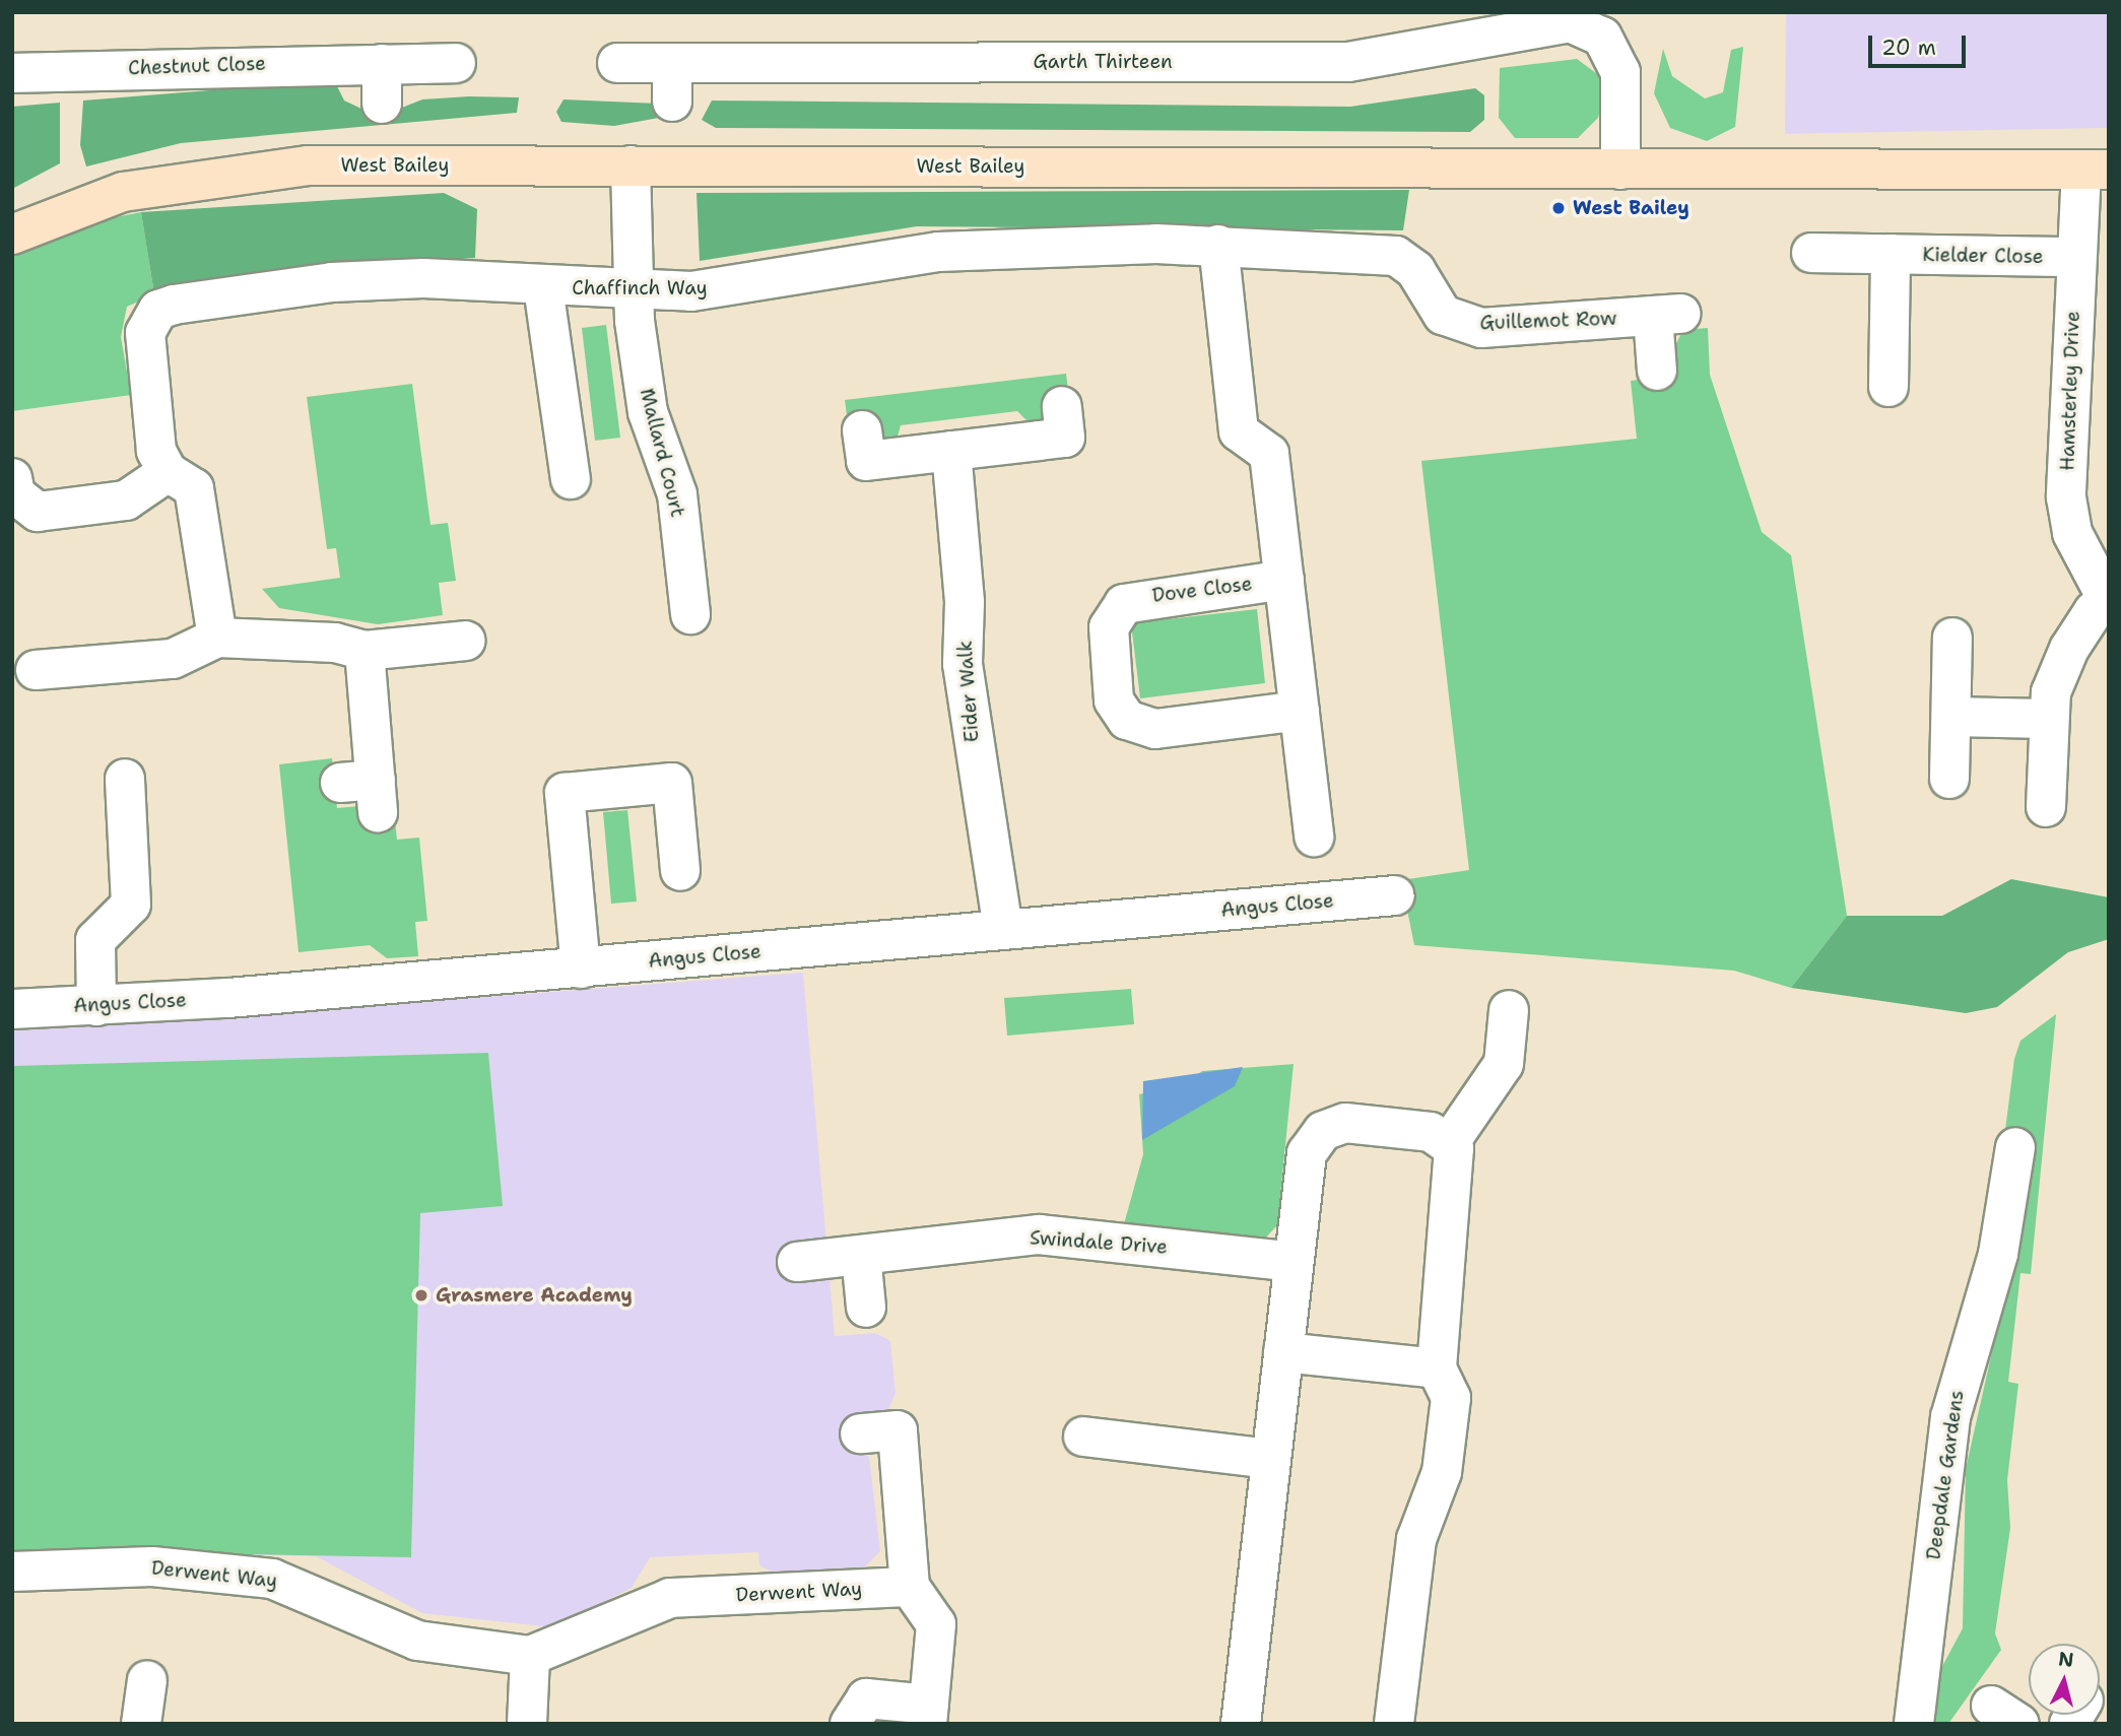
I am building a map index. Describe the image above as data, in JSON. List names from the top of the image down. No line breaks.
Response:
{"streets":{"street":["Garth Thirteen","Chestnut Close","West Bailey","Kielder Close","Chaffinch Way","Guillemot Row","Hamsterley Drive","Mallard Court","Dove Close","Eider Walk","Angus Close","Swindale Drive","Deepdale Gardens","Derwent Way"]},"crossings":[["Garth Thirteen","West Bailey"],["West Bailey","Hamsterley Drive"],["West Bailey","Mallard Court"],["Kielder Close","Hamsterley Drive"],["Chaffinch Way","Guillemot Row"],["Chaffinch Way","Mallard Court"],["Eider Walk","Angus Close"]],"places":["West Bailey","Grasmere Academy"],"scale_bar":"20 m","north":"top"}
